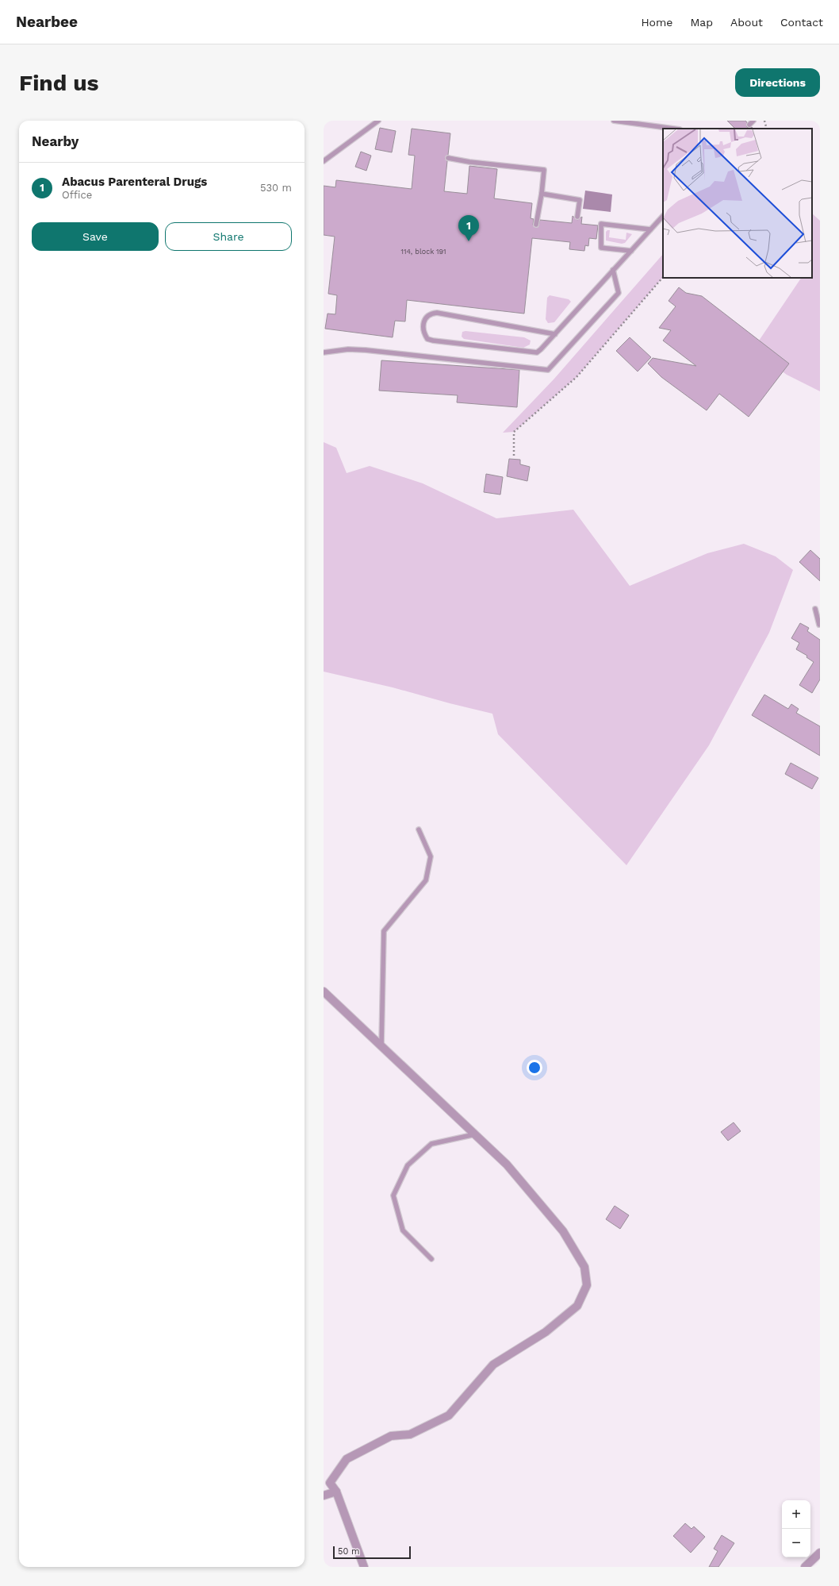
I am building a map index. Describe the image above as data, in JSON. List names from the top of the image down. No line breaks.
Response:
{"house_numbers":["114, block 191"],"scale_bar":"50 m","page":{"header":"Nearbee","nav":["Home","Map","About","Contact"],"buttons":["Directions",["Save","Share"]],"title":"Find us","heading":"Nearby","list":[{"mark":"1","name":"Abacus Parenteral Drugs","note":"Office","value":"530 m"}],"pins":"1","map_buttons":["+","−"],"scale":"50 m"}}
